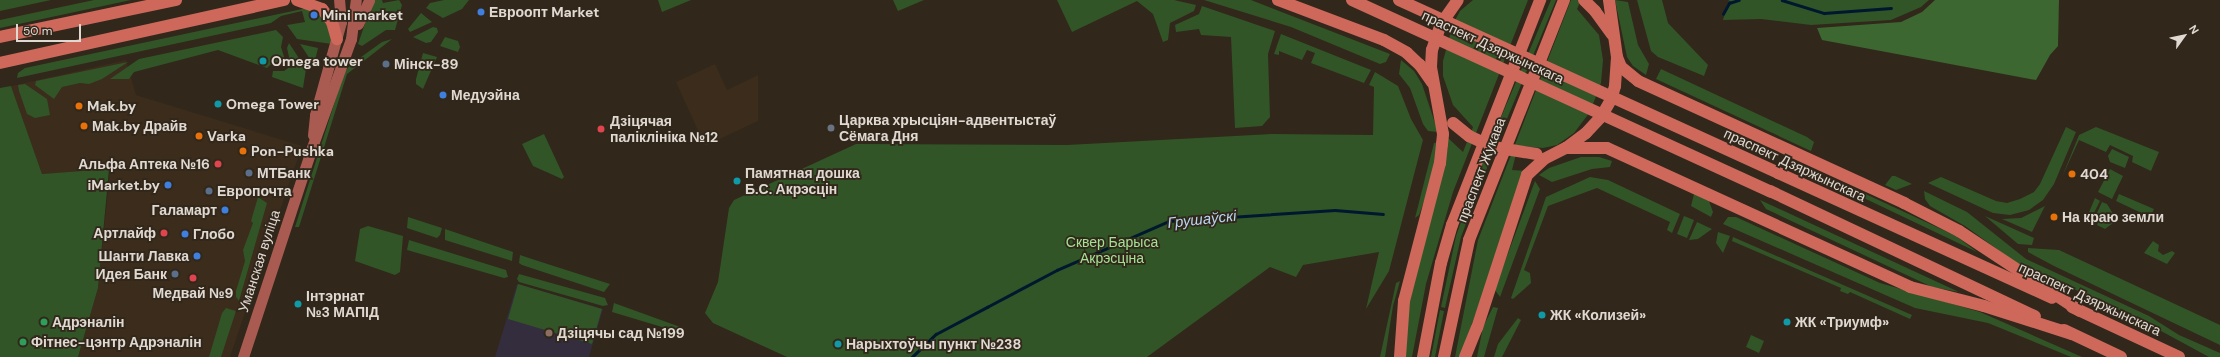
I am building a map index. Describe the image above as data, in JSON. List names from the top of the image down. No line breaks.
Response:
{"streets":{"main road":["праспект Дзяржынскага","праспект Жукава","Уманская вуліца"]},"water":["Грушаўскі"],"parks":["Сквер Барыса Акрэсціна"],"places":["Евроопт Market","Mini market","Omega tower","Мінск-89","Медуэйна","Omega Tower","Mak.by","Маk.by Драйв","Царква хрысціян-адвентыстаў Сёмага Дня","Дзіцячая паліклініка №12","Varka","Pon-Pushka","Альфа Аптека №16","МТБанк","404","Памятная дошка Б.С. Акрэсцін","iMarket.by","Европочта","Галамарт","На краю земли","Артлайф","Глобо","Шанти Лавка","Идея Банк","Медвай №9","Інтэрнат №3 МАПІД","ЖК «Колизей»","Адрэналін","ЖК «Триумф»","Дзіцячы сад №199","Фітнес-цэнтр Адрэналін","Нарыхтоўчы пункт №238"],"scale_bar":"50 m","north":"top right"}
